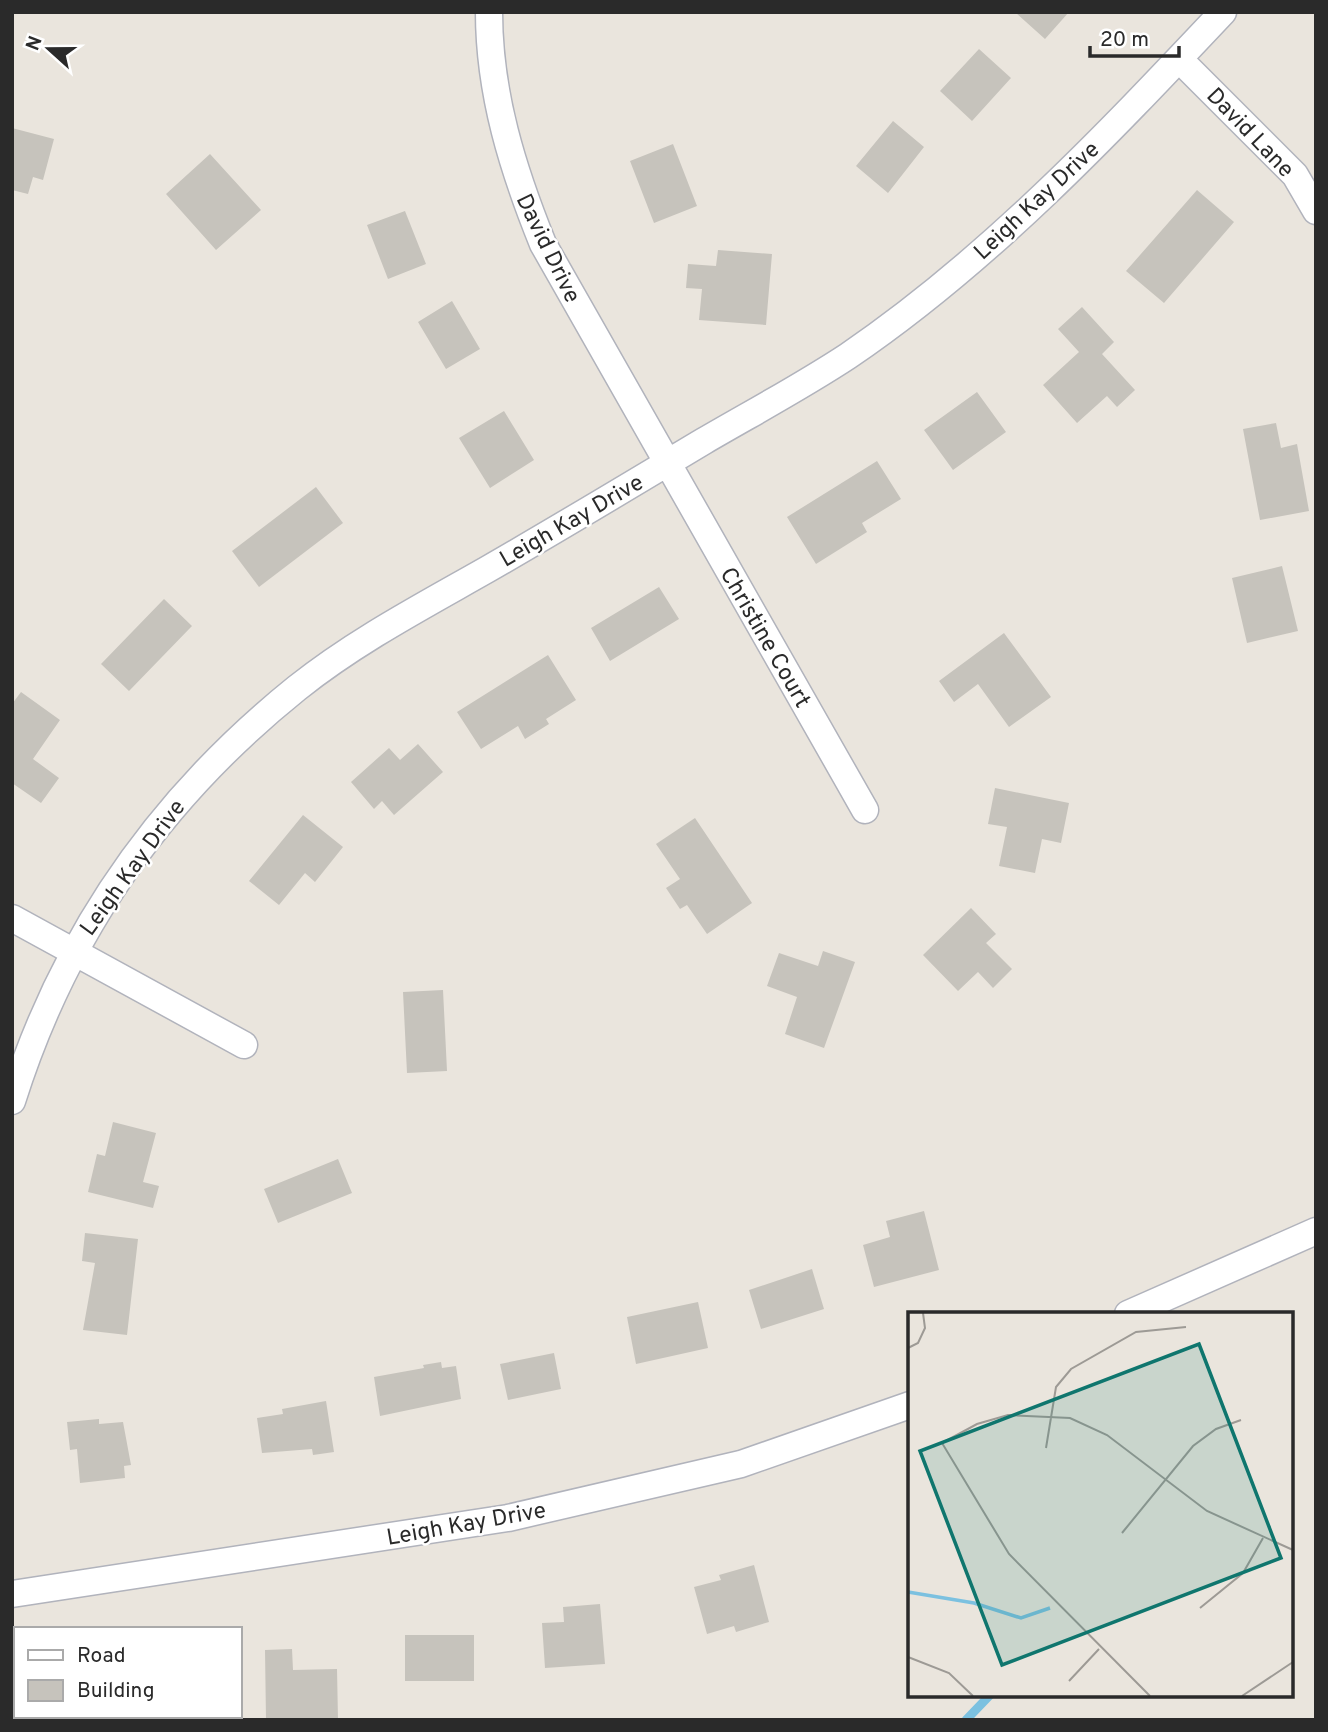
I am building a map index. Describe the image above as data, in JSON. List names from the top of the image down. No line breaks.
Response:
{"streets":{"street":["David Lane","Leigh Kay Drive","David Drive","Christine Court"]},"crossings":[["David Lane","Leigh Kay Drive"],["Leigh Kay Drive","David Drive"],["Leigh Kay Drive","Christine Court"],["David Drive","Christine Court"]],"legend":["Road","Building"],"scale_bar":"20 m","north":"left"}
